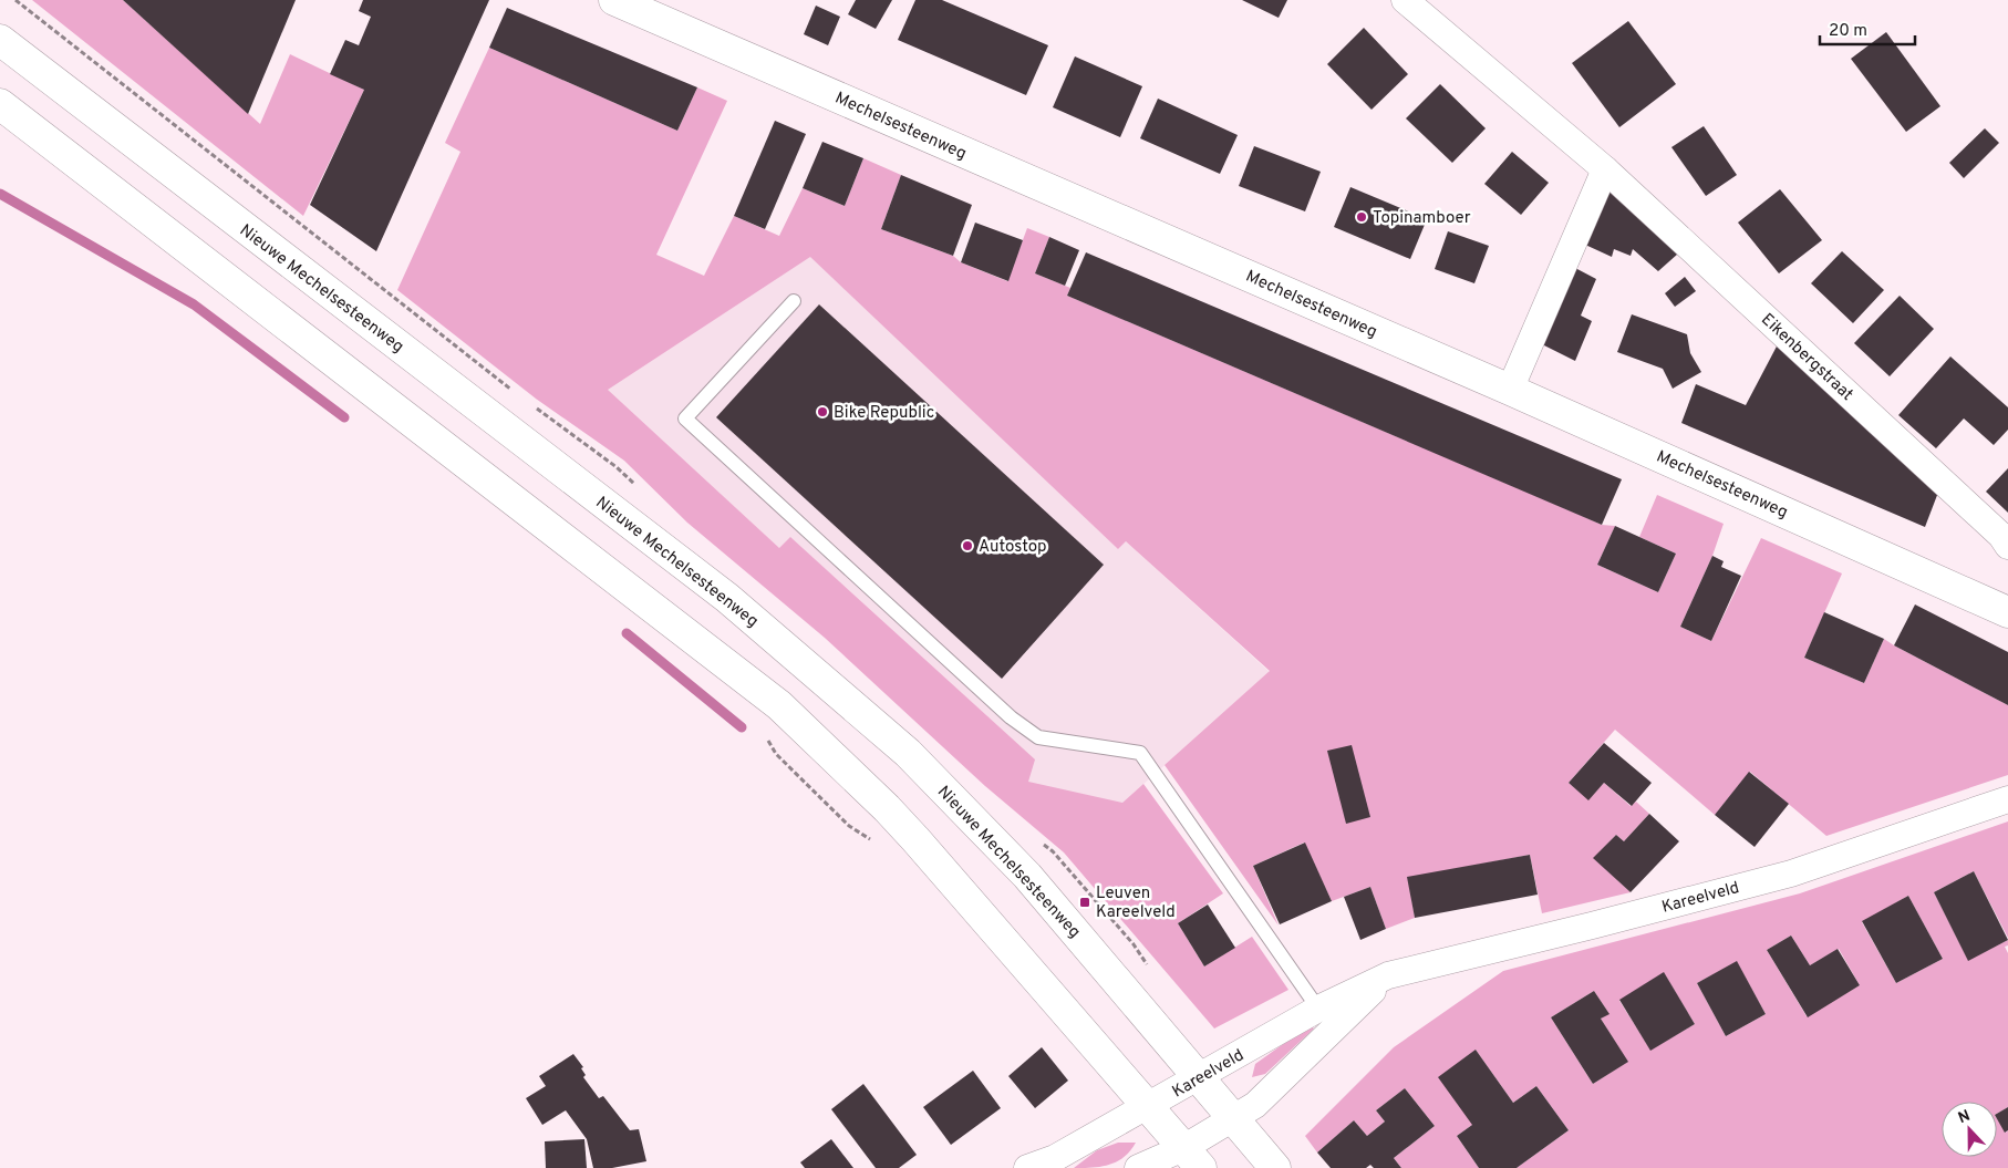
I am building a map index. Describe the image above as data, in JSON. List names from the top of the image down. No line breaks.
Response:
{"streets":{"main road":["Mechelsesteenweg","Nieuwe Mechelsesteenweg"],"street":["Eikenbergstraat","Kareelveld"]},"crossings":[["Nieuwe Mechelsesteenweg","Kareelveld"]],"places":{"other":["Topinamboer","Bike Republic","Autostop"],"transit":["Leuven Kareelveld"]},"scale_bar":"20 m","north":"top"}
